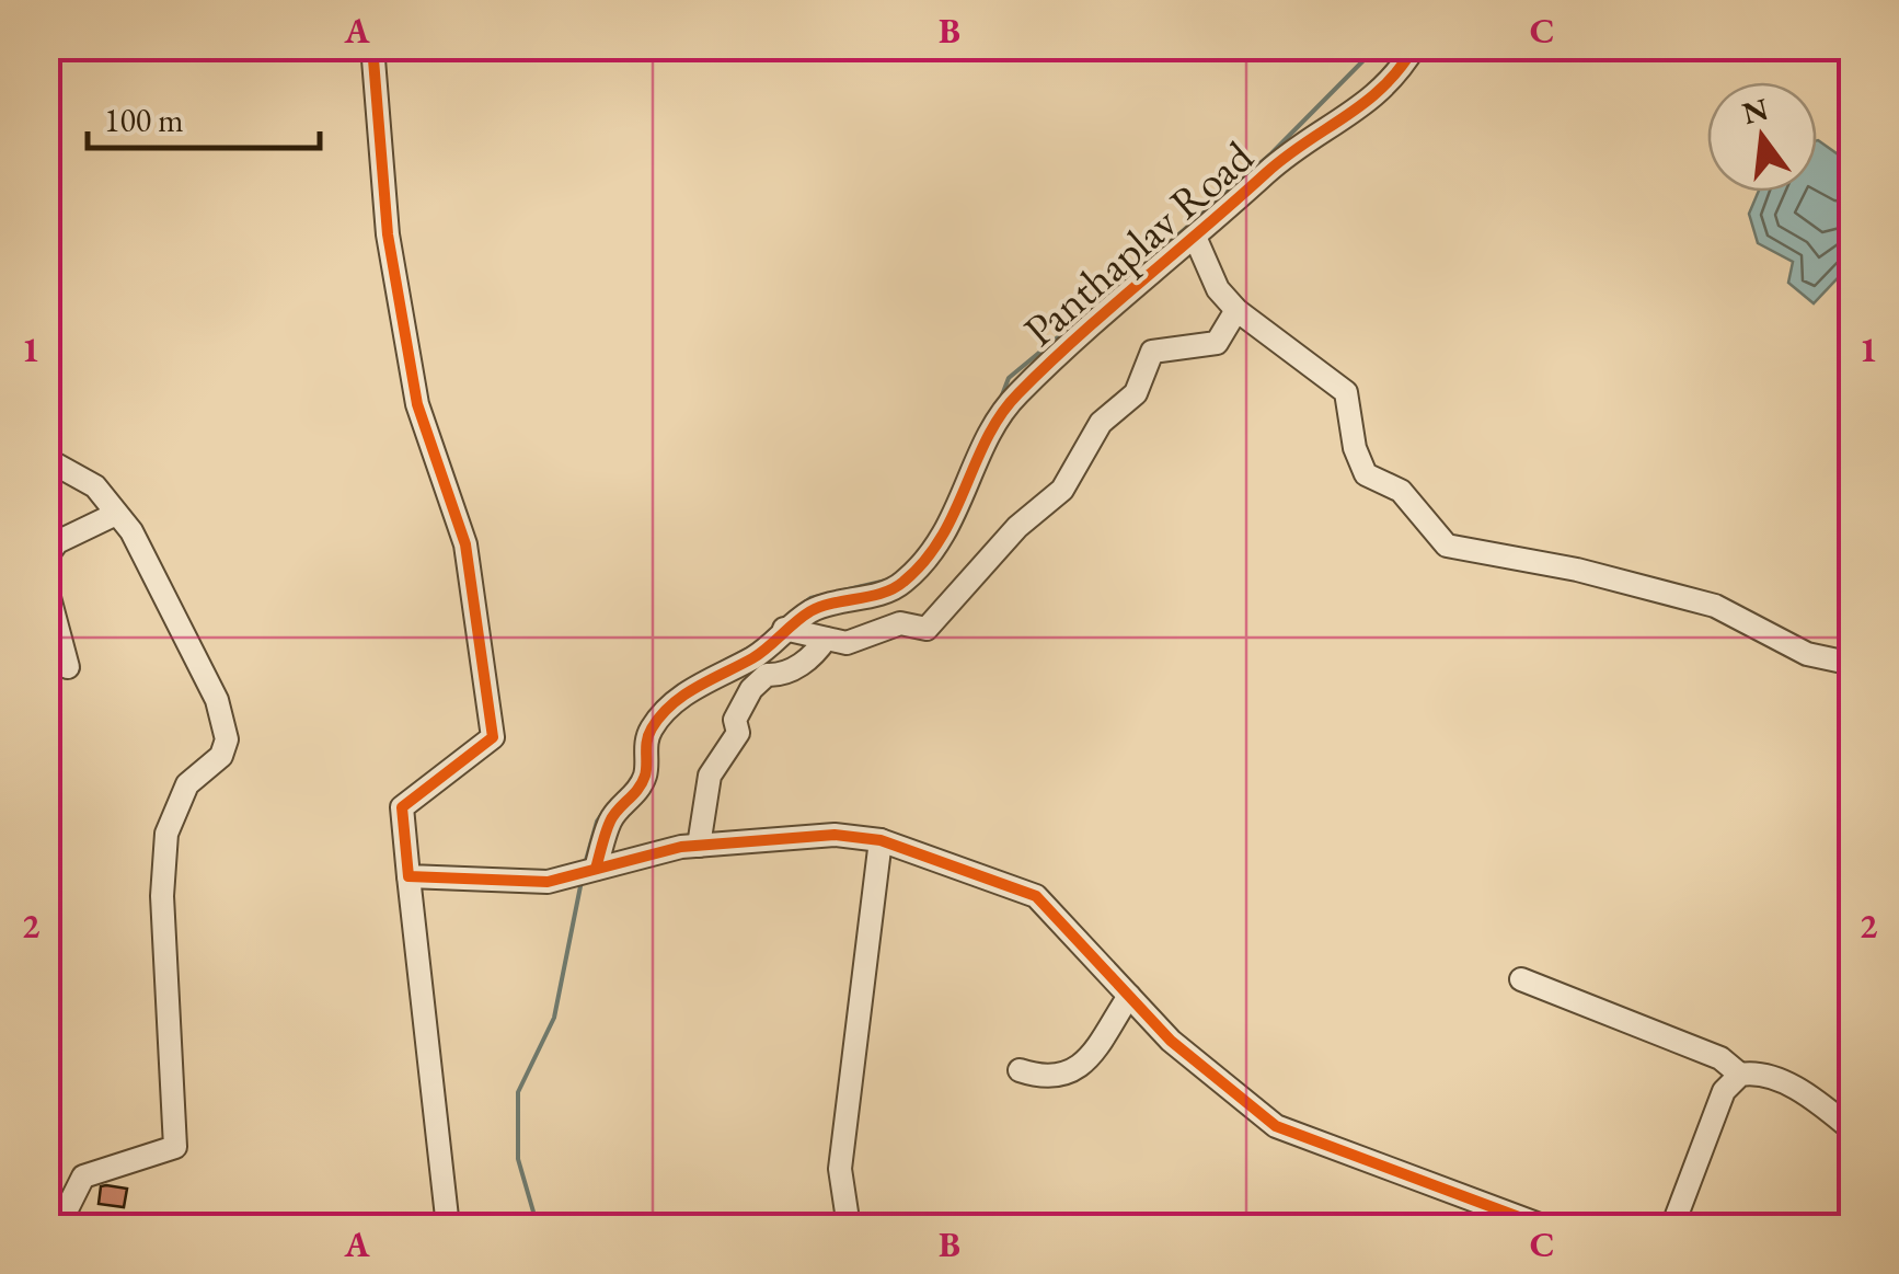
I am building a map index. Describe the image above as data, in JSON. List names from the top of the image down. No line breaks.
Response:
{"streets":{"street":["Panthaplav Road"]},"scale_bar":"100 m","north":"top","grid":{"columns":["A","B","C"],"rows":["1","2"]}}
